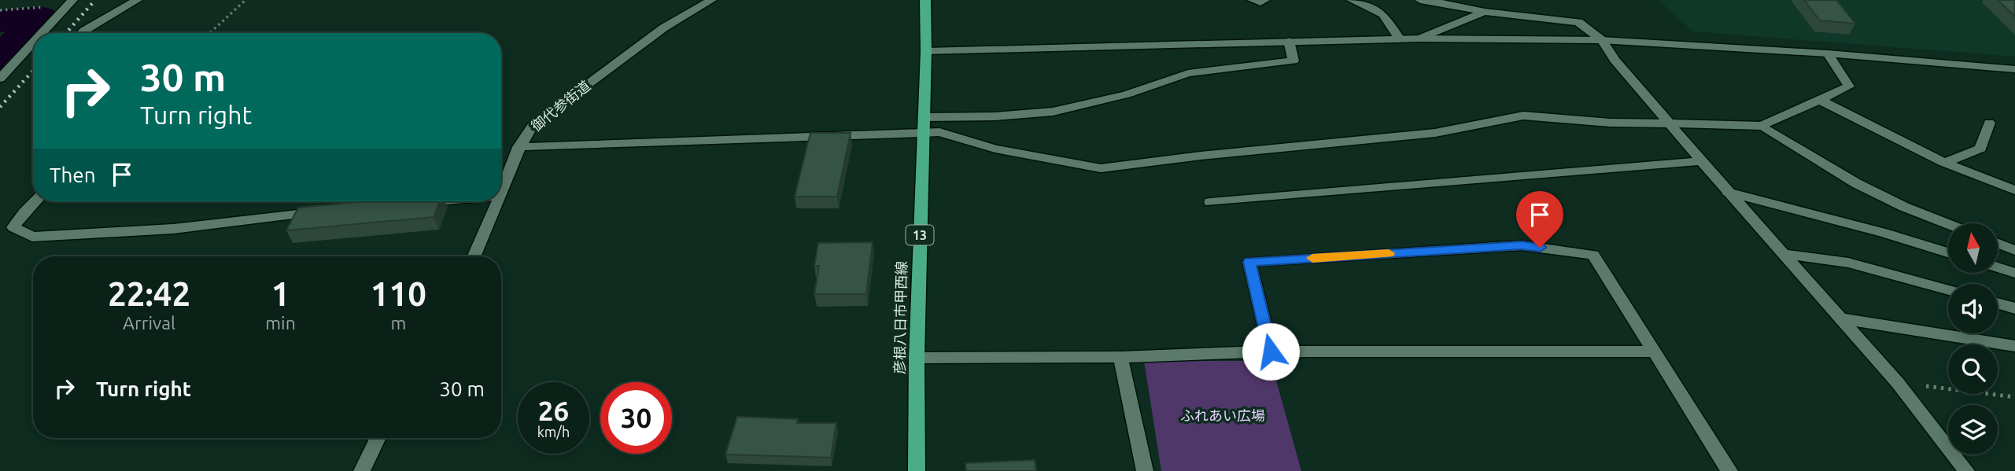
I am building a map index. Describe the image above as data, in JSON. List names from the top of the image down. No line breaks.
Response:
{"streets":{"main road":["13","彦根八日市甲西線"],"street":["御代参街道"]},"parks":["ふれあい広場"],"north":"top","page":{"turn":["30 m","Turn right"],"then":"Then","eta":["22:42","Arrival","1","min","110","m"],"list":[{"name":"Turn right","value":"30 m"}],"speed":"26 km/h","limit":"30"}}
